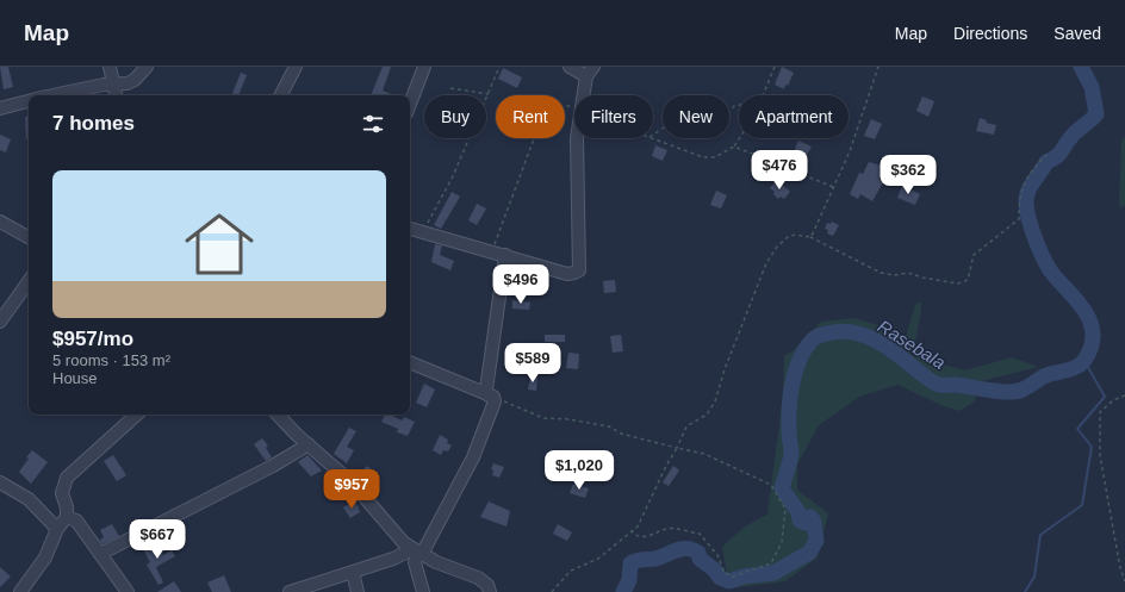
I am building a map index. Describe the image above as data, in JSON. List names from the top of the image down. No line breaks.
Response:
{"water":["Rasebala"],"page":{"header":"Map","nav":["Map","Directions","Saved"],"chip":["Buy","Rent","Filters","New","Apartment"],"heading":"7 homes","price":["$476","$362","$496","$589","$1,020","$957","$667"],"list":[{"name":"$957/mo","note":"5 rooms · 153 m² · House"}]}}
